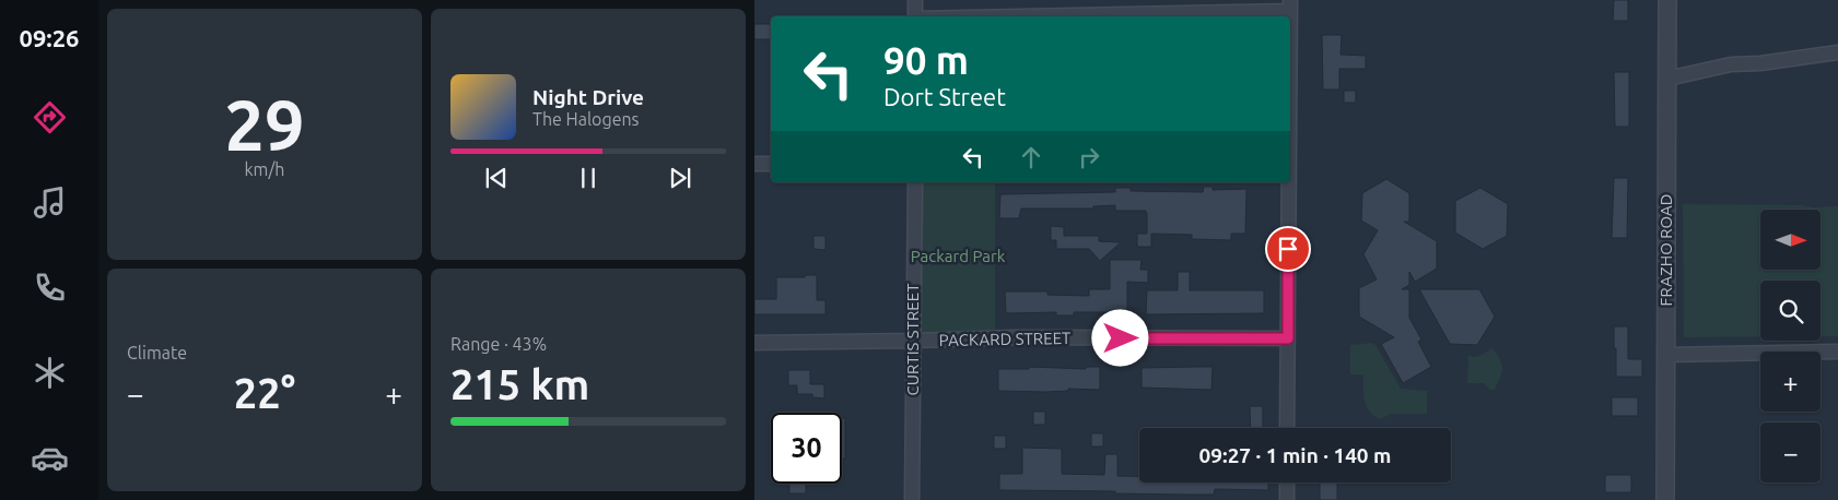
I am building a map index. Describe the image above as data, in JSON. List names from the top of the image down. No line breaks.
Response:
{"streets":{"street":["FRAZHO ROAD","CURTIS STREET","PACKARD STREET"]},"crossings":[["CURTIS STREET","PACKARD STREET"]],"parks":["Packard Park"],"north":"right","page":{"tabs":"09:26","tile":[["29","km/h"],"Climate",["Range · 43%","215 km"]],"turn":["90 m","Dort Street"],"song":["Night Drive","The Halogens"],"map_buttons":["+","−"],"heat":["−","22°","+"],"limit":"30","trip":"09:27 · 1 min · 140 m"}}
